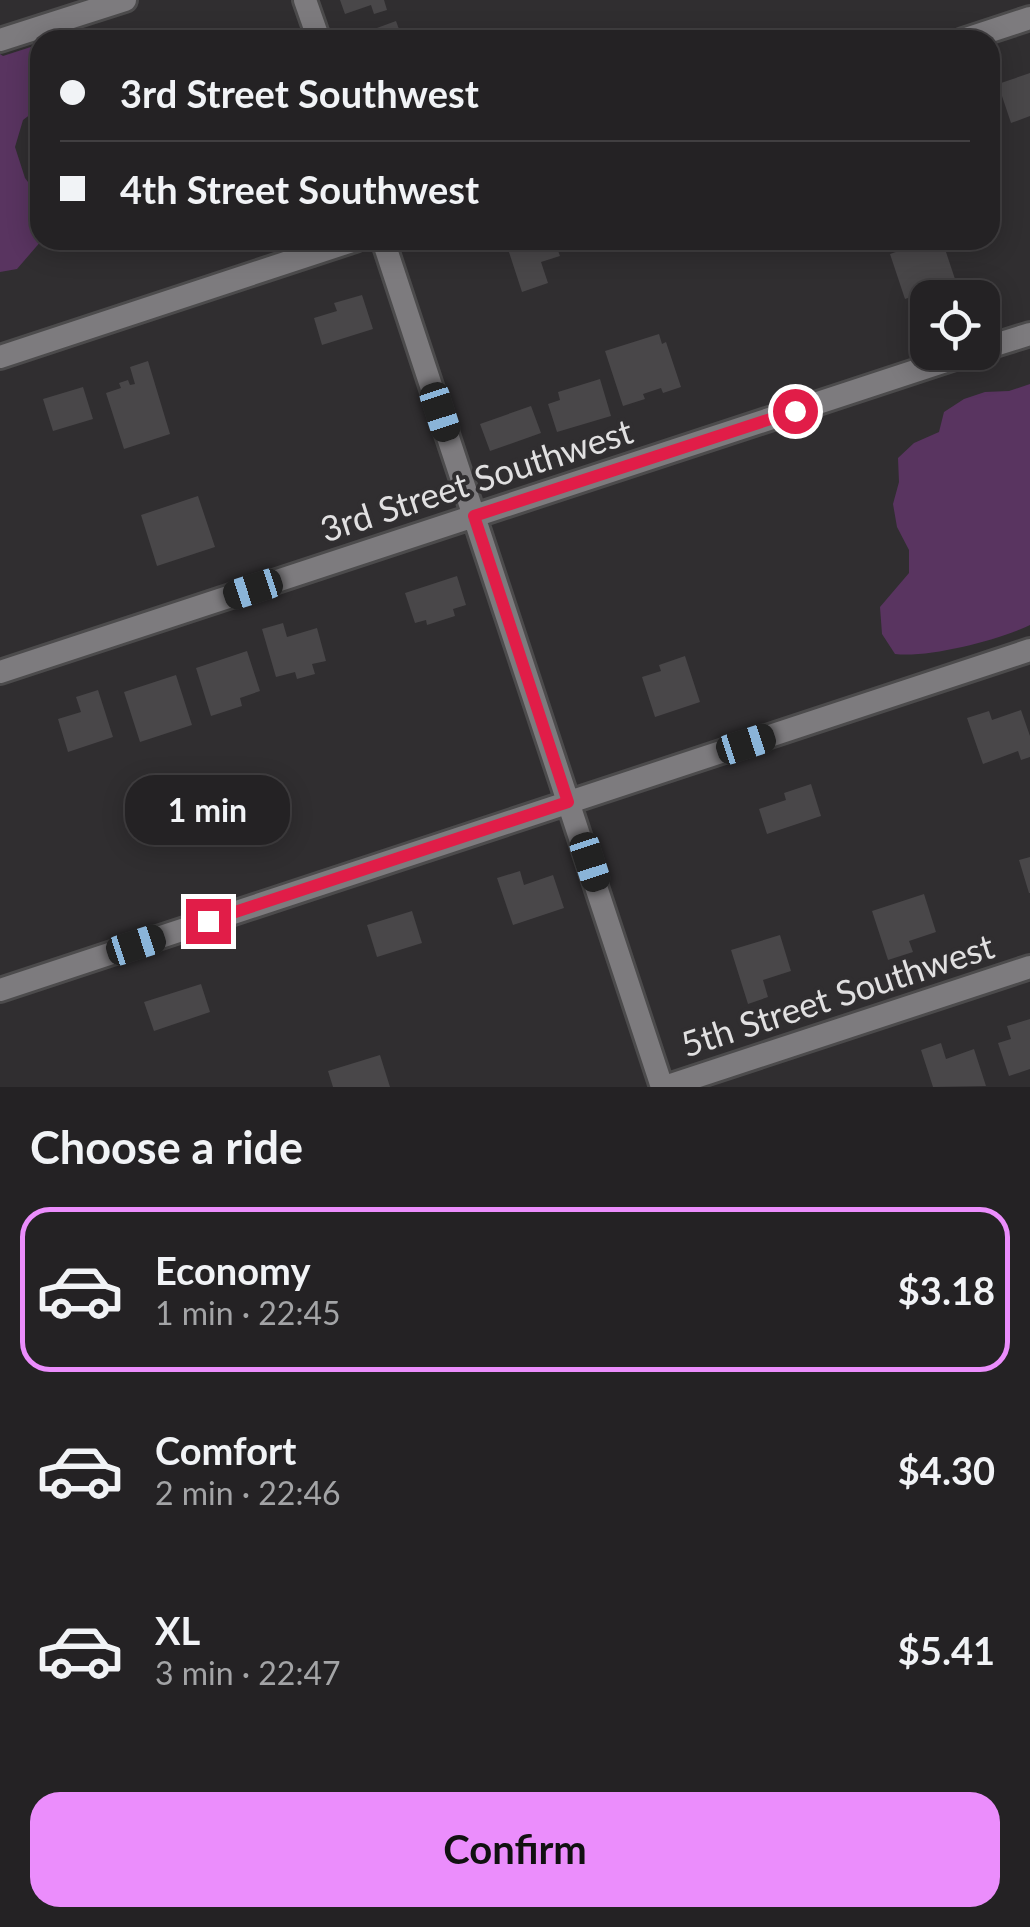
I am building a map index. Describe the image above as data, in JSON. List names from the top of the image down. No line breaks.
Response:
{"streets":{"street":["3rd Street Southwest","5th Street Southwest"]},"page":{"banner":["3rd Street Southwest","4th Street Southwest"],"bubble":"1 min","heading":"Choose a ride","list":[{"name":"Economy","note":"1 min · 22:45","value":"$3.18"},{"name":"Comfort","note":"2 min · 22:46","value":"$4.30"},{"name":"XL","note":"3 min · 22:47","value":"$5.41"}],"buttons":"Confirm"}}
